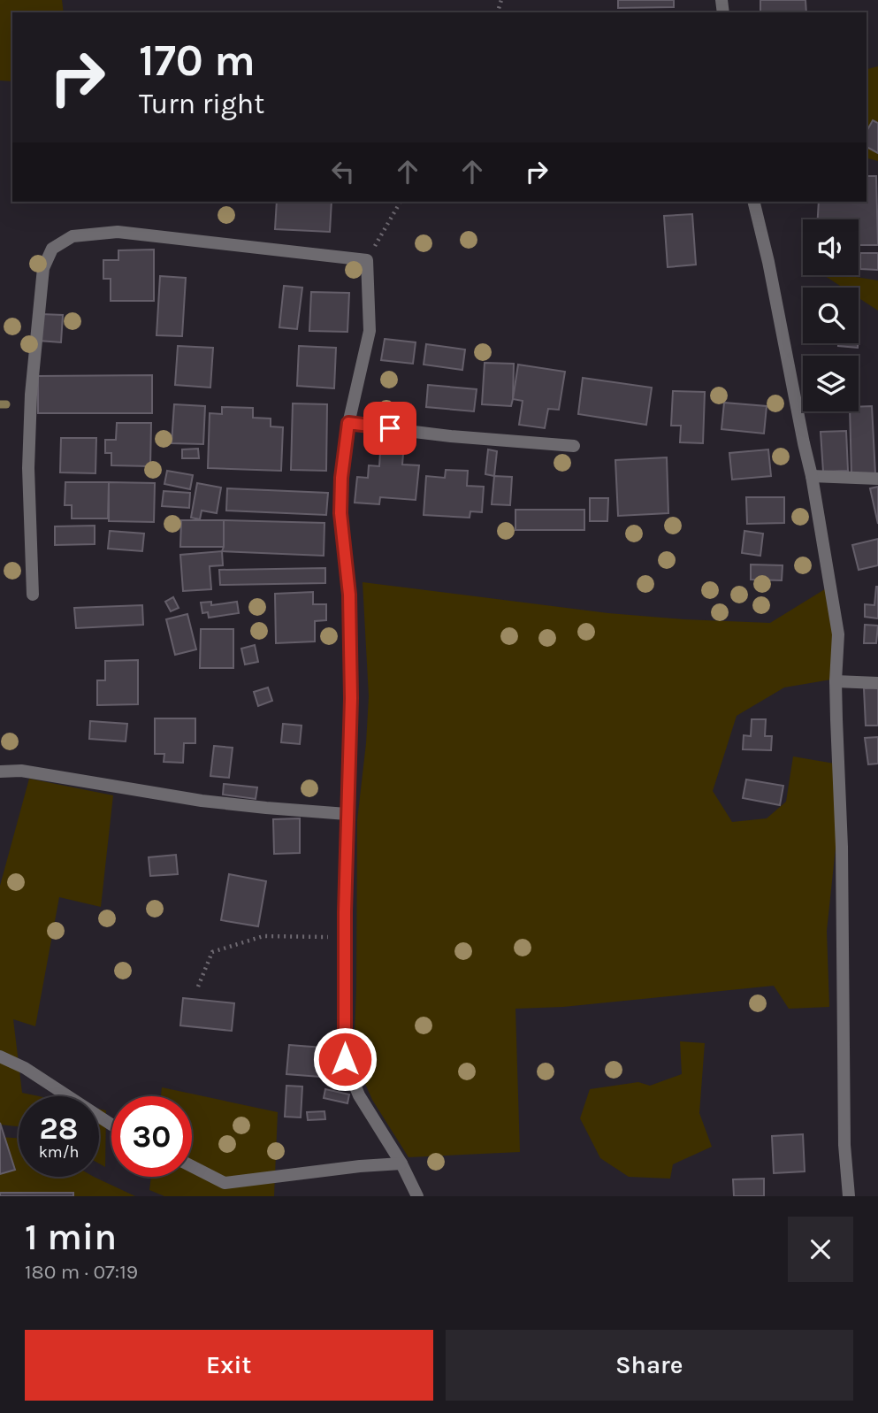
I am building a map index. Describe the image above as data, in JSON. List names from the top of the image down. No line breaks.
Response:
{"page":{"turn":["170 m","Turn right"],"speed":"28 km/h","limit":"30","heading":["1 min","180 m · 07:19"],"buttons":["Exit","Share"]}}
